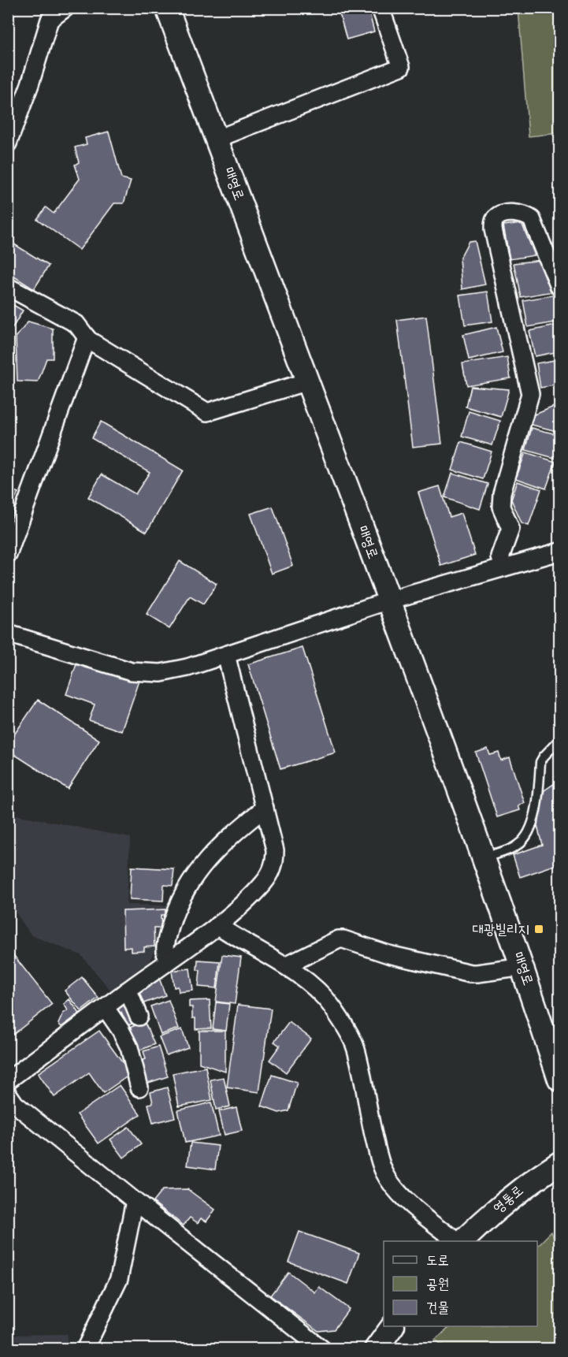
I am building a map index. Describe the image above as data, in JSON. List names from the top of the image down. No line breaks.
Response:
{"streets":{"street":["매영로","영통로"]},"places":{"transit":["대광빌리지"]},"legend":["도로","공원","건물"]}
